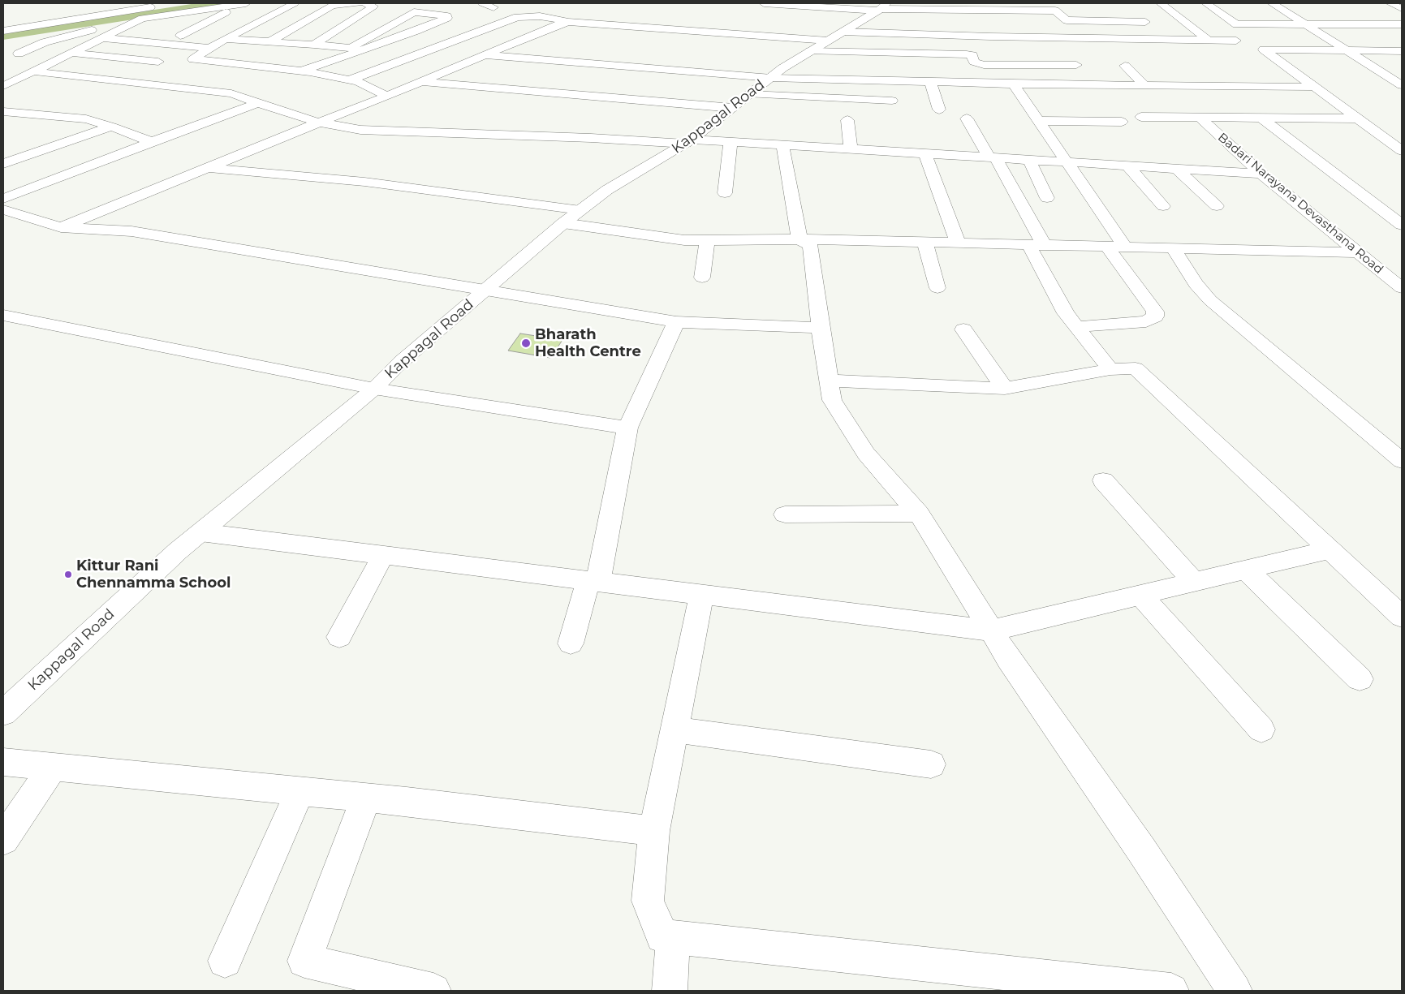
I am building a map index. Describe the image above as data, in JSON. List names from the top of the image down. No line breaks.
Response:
{"streets":{"street":["Kappagal Road","Badari Narayana Devasthana Road"]},"places":["Bharath Health Centre","Kittur Rani Chennamma School"]}
